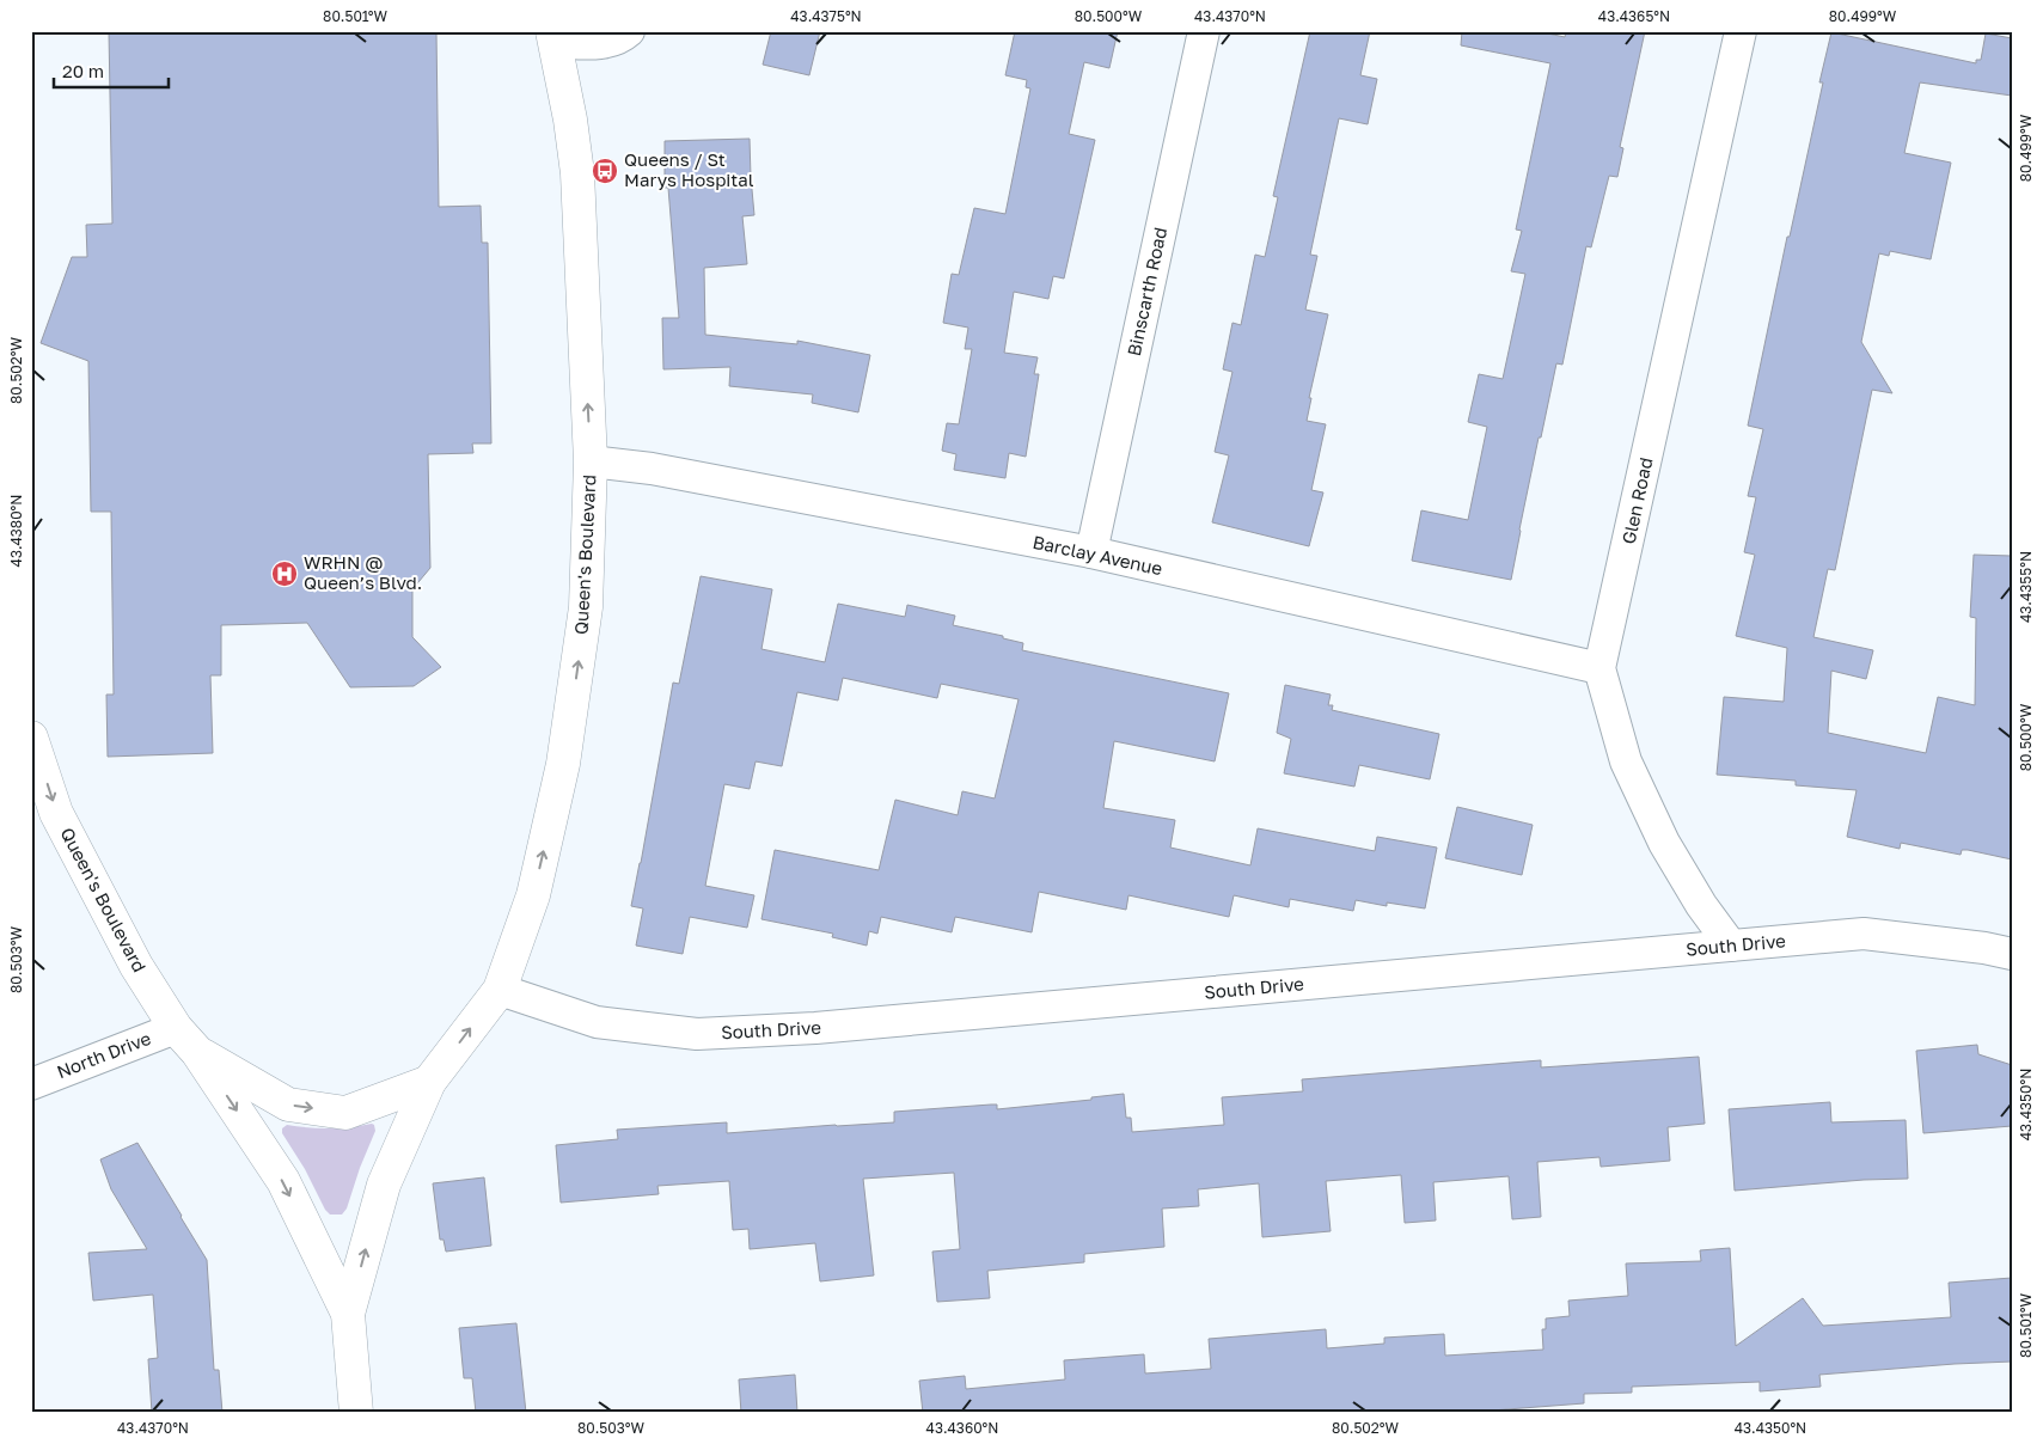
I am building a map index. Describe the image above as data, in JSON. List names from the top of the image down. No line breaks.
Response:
{"streets":{"street":["Binscarth Road","Glen Road","Queen's Boulevard","Barclay Avenue","South Drive","North Drive"]},"crossings":[["Binscarth Road","Barclay Avenue"],["Glen Road","Barclay Avenue"],["Glen Road","South Drive"],["Queen's Boulevard","Barclay Avenue"],["Queen's Boulevard","South Drive"],["Queen's Boulevard","North Drive"]],"places":{"bus stop":["Queens / St Marys Hospital"],"hospital":["WRHN @ Queen’s Blvd."]},"scale_bar":"20 m","coordinates":["80.501°W","43.4375°N","80.500°W","43.4370°N","43.4365°N","80.499°W","80.502°W","43.4380°N","43.4355°N","80.503°W","43.4350°N","43.4360°N"]}
